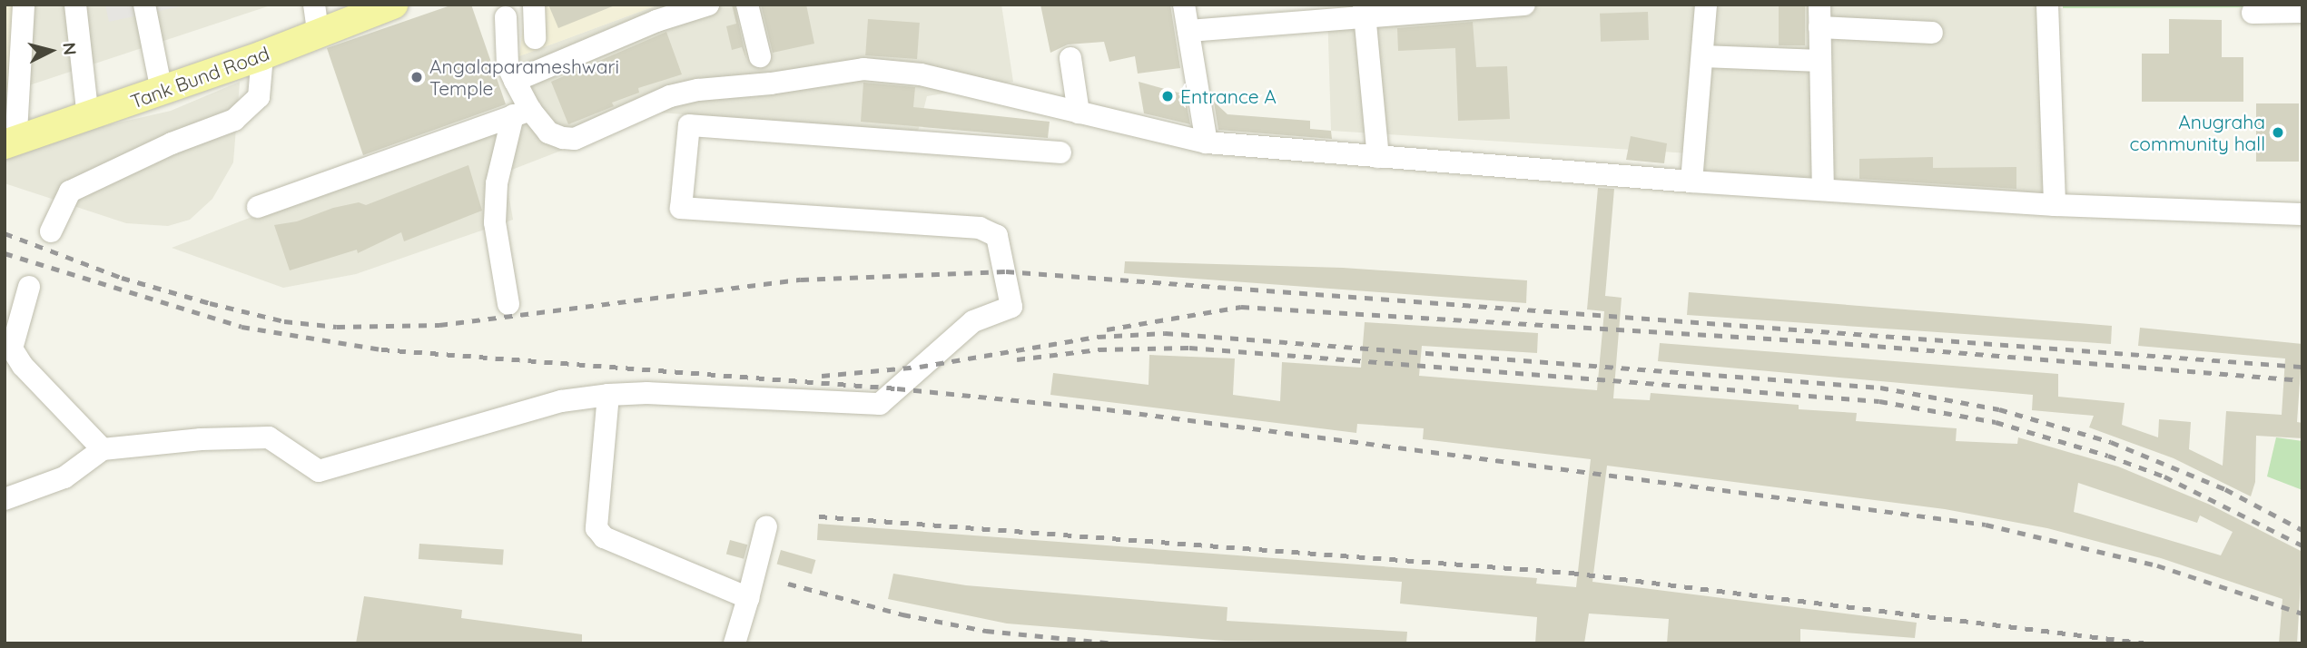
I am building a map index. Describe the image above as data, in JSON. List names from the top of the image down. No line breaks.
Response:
{"streets":{"main road":["Tank Bund Road"]},"places":["Angalaparameshwari Temple","Entrance A","Anugraha community hall"],"north":"right"}
